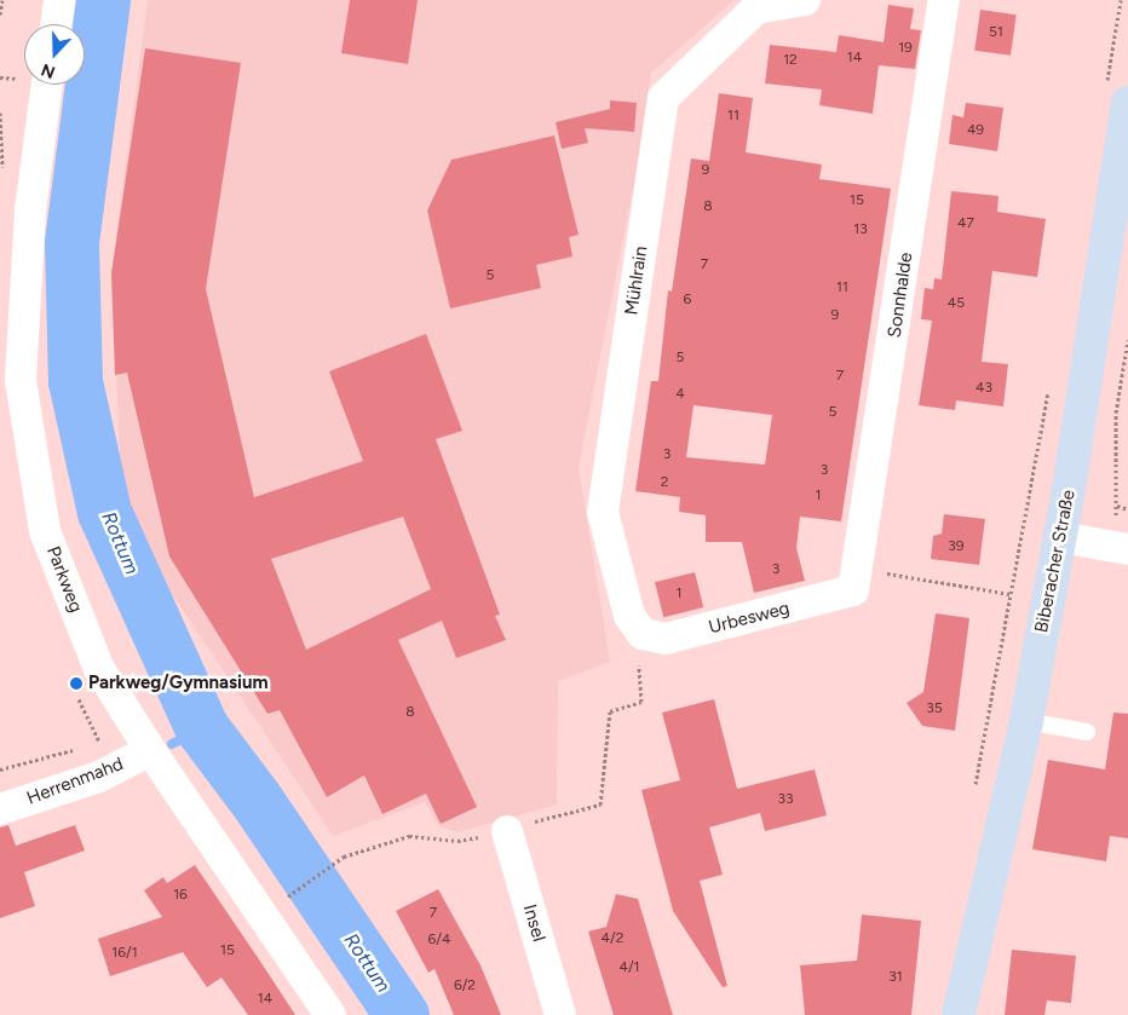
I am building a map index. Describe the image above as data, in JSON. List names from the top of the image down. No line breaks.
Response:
{"streets":{"main road":["Biberacher Straße"],"street":["Mühlrain","Sonnhalde","Parkweg","Urbesweg","Herrenmahd","Insel"]},"crossings":[["Mühlrain","Urbesweg"],["Sonnhalde","Urbesweg"],["Parkweg","Herrenmahd"]],"water":["Rottum"],"places":["Parkweg/Gymnasium"],"house_numbers":["51","19","14","12","11","49","9","15","8","47","13","7","5","11","6","45","9","5","7","43","4","5","3","3","2","1","39","3","1","35","8","33","16","7","4/2","6/4","15","16/1","4/1","31","6/2","14"],"north":"bottom"}
